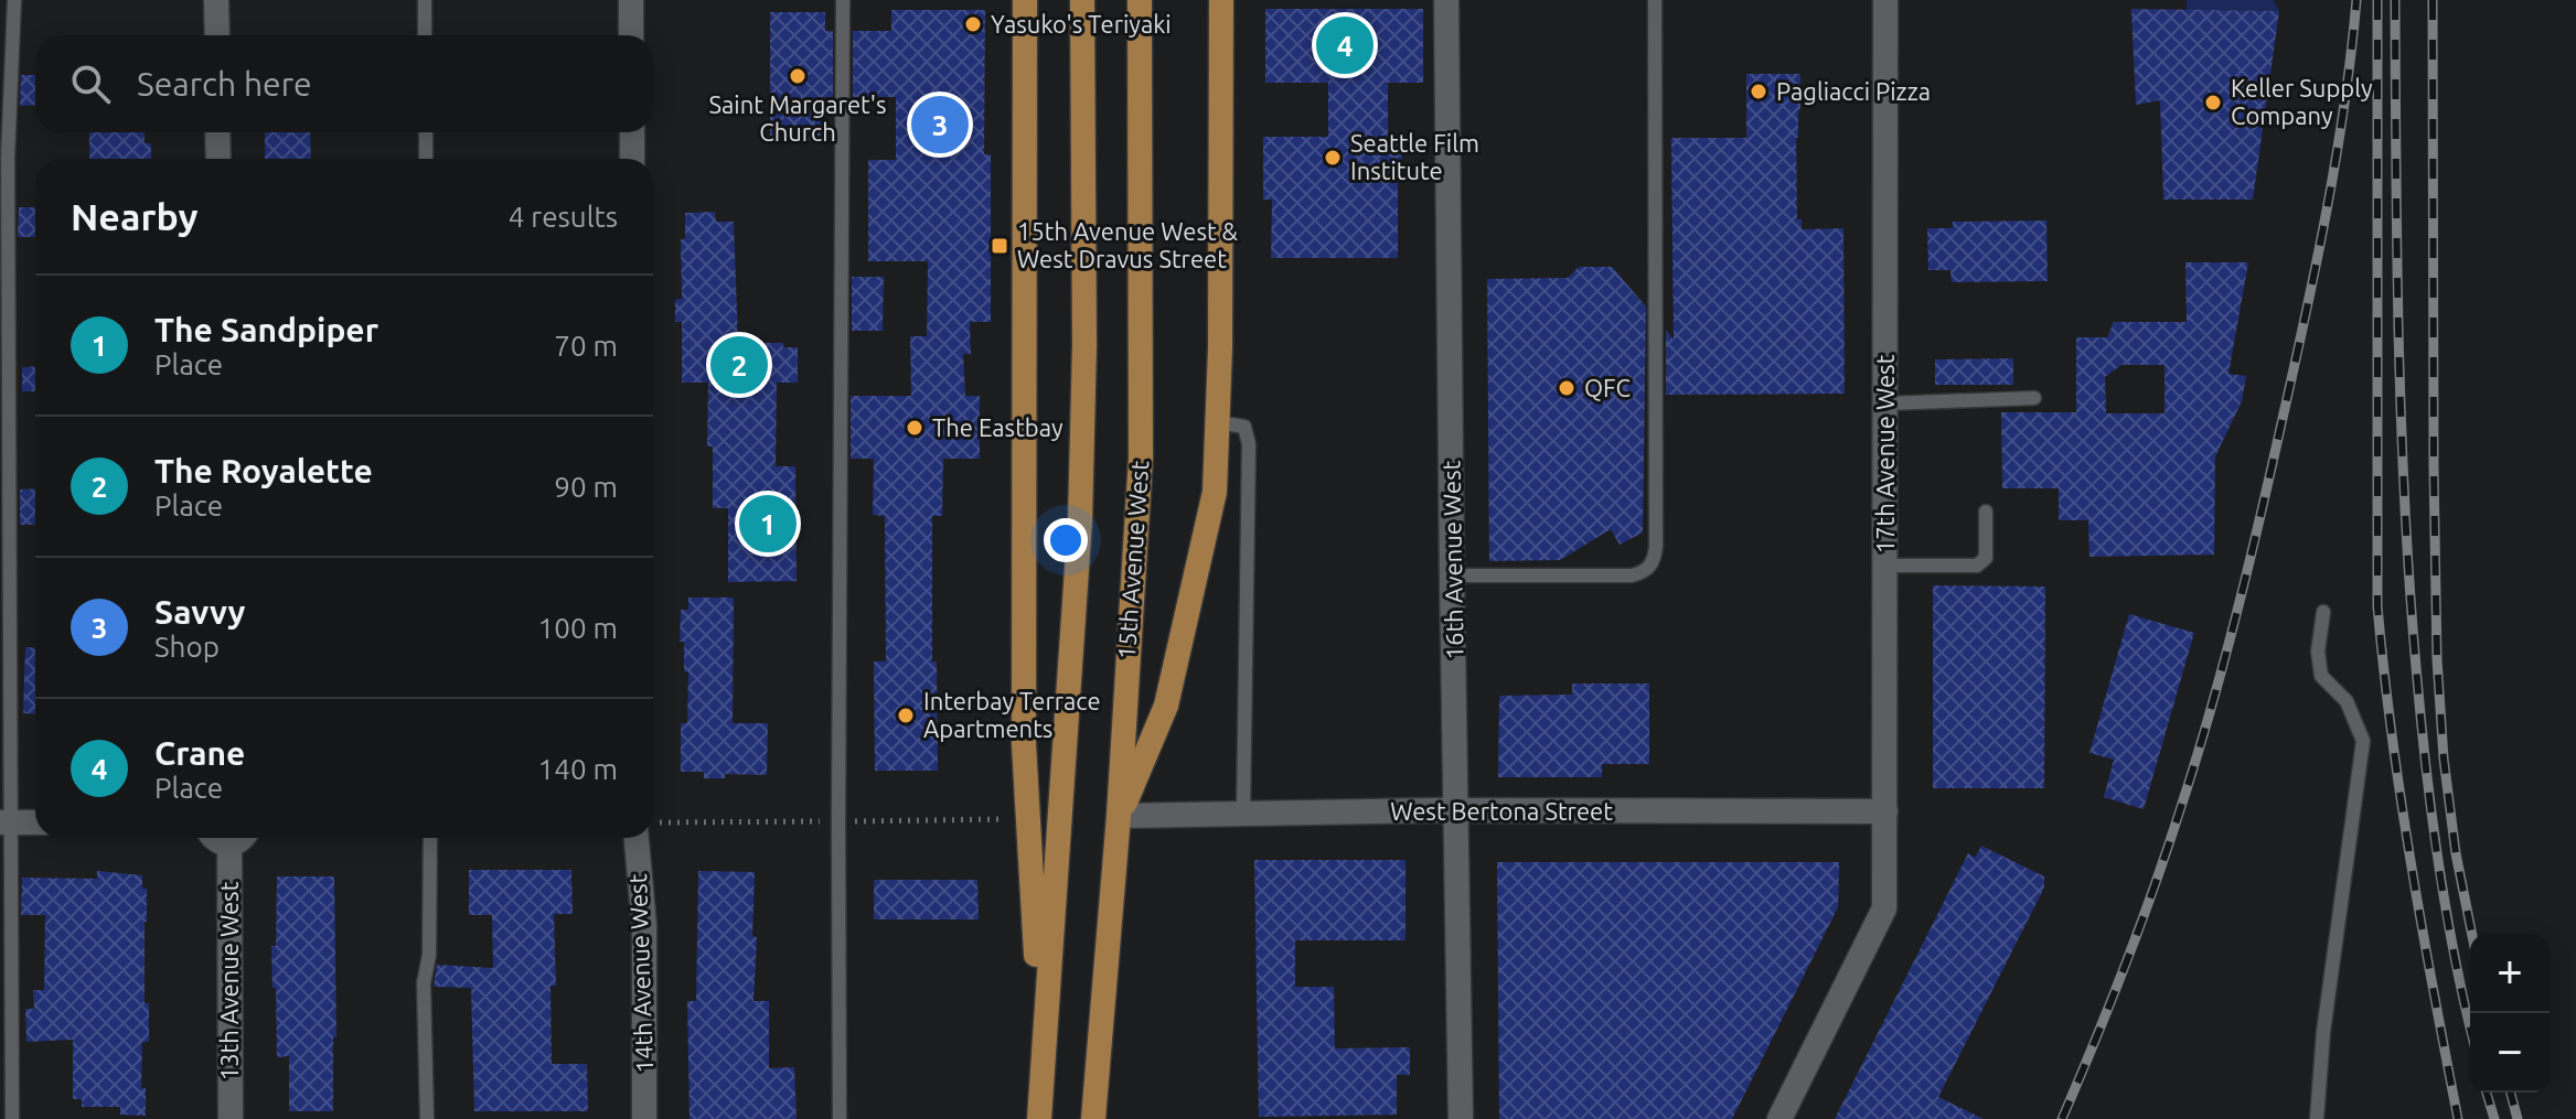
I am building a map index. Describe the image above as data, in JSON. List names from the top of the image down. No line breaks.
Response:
{"streets":{"main road":["15th Avenue West"],"street":["17th Avenue West","16th Avenue West","West Bertona Street","14th Avenue West","13th Avenue West"]},"crossings":[["17th Avenue West","West Bertona Street"],["15th Avenue West","West Bertona Street"],["16th Avenue West","West Bertona Street"]],"places":{"other":["Yasuko's Teriyaki","Saint Margaret's Church","Pagliacci Pizza","Keller Supply Company","Seattle Film Institute","QFC","The Eastbay","Interbay Terrace Apartments"],"transit":["15th Avenue West & West Dravus Street"]},"page":{"pins":["4","3","2","1"],"search":"Search here","heading":["Nearby","4 results"],"list":[{"mark":"1","name":"The Sandpiper","note":"Place","value":"70 m"},{"mark":"2","name":"The Royalette","note":"Place","value":"90 m"},{"mark":"3","name":"Savvy","note":"Shop","value":"100 m"},{"mark":"4","name":"Crane","note":"Place","value":"140 m"}],"map_buttons":["+","−"]}}
